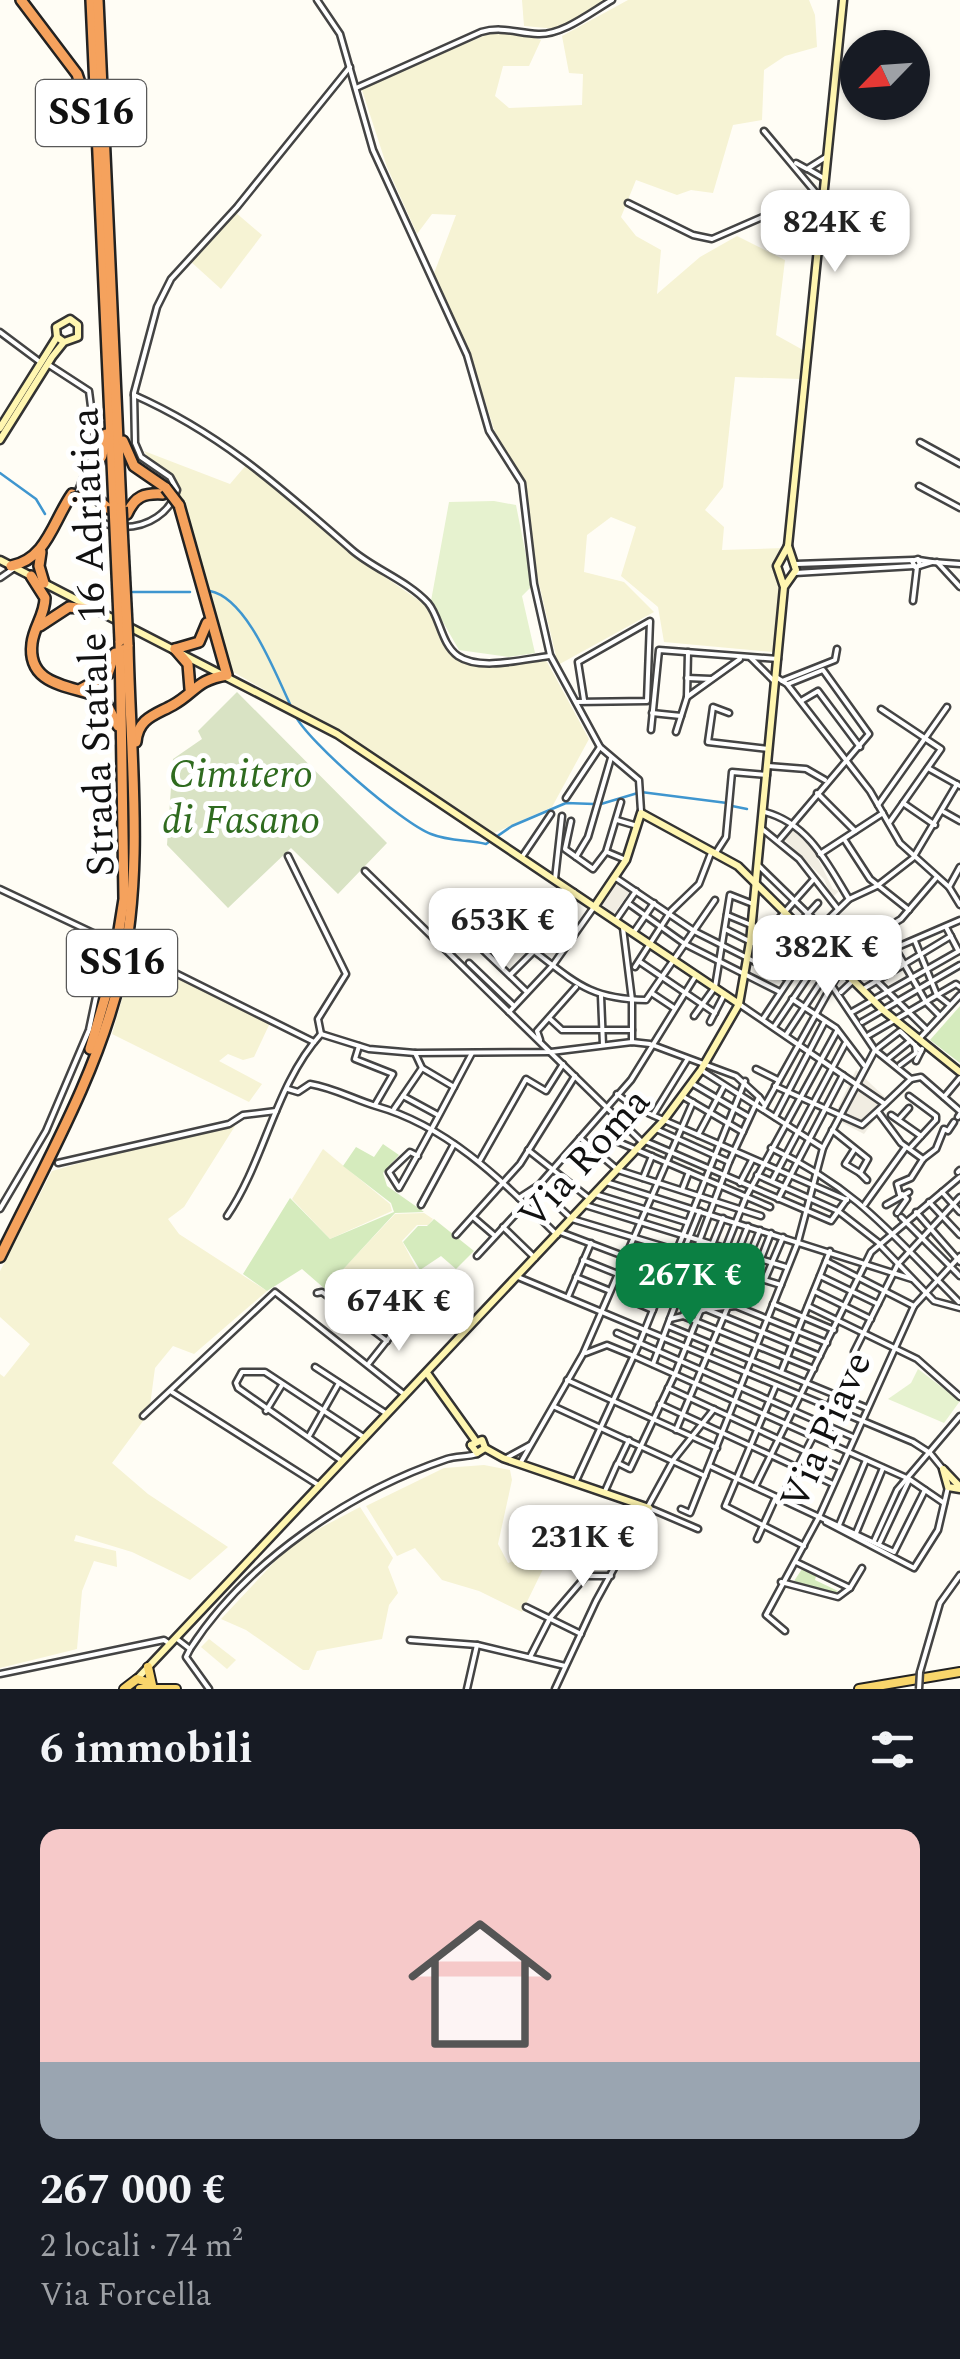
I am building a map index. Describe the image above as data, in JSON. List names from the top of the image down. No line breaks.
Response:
{"streets":{"highway":["SS16","Strada Statale 16 Adriatica"],"street":["Via Roma","Via Piave"]},"crossings":[["SS16","Strada Statale 16 Adriatica"]],"parks":["Cimitero di Fasano"],"north":"bottom left","page":{"price":["824K €","653K €","382K €","267K €","674K €","231K €"],"heading":"6 immobili","list":[{"name":"267 000 €","note":"2 locali · 74 m² · Via Forcella"}]}}
